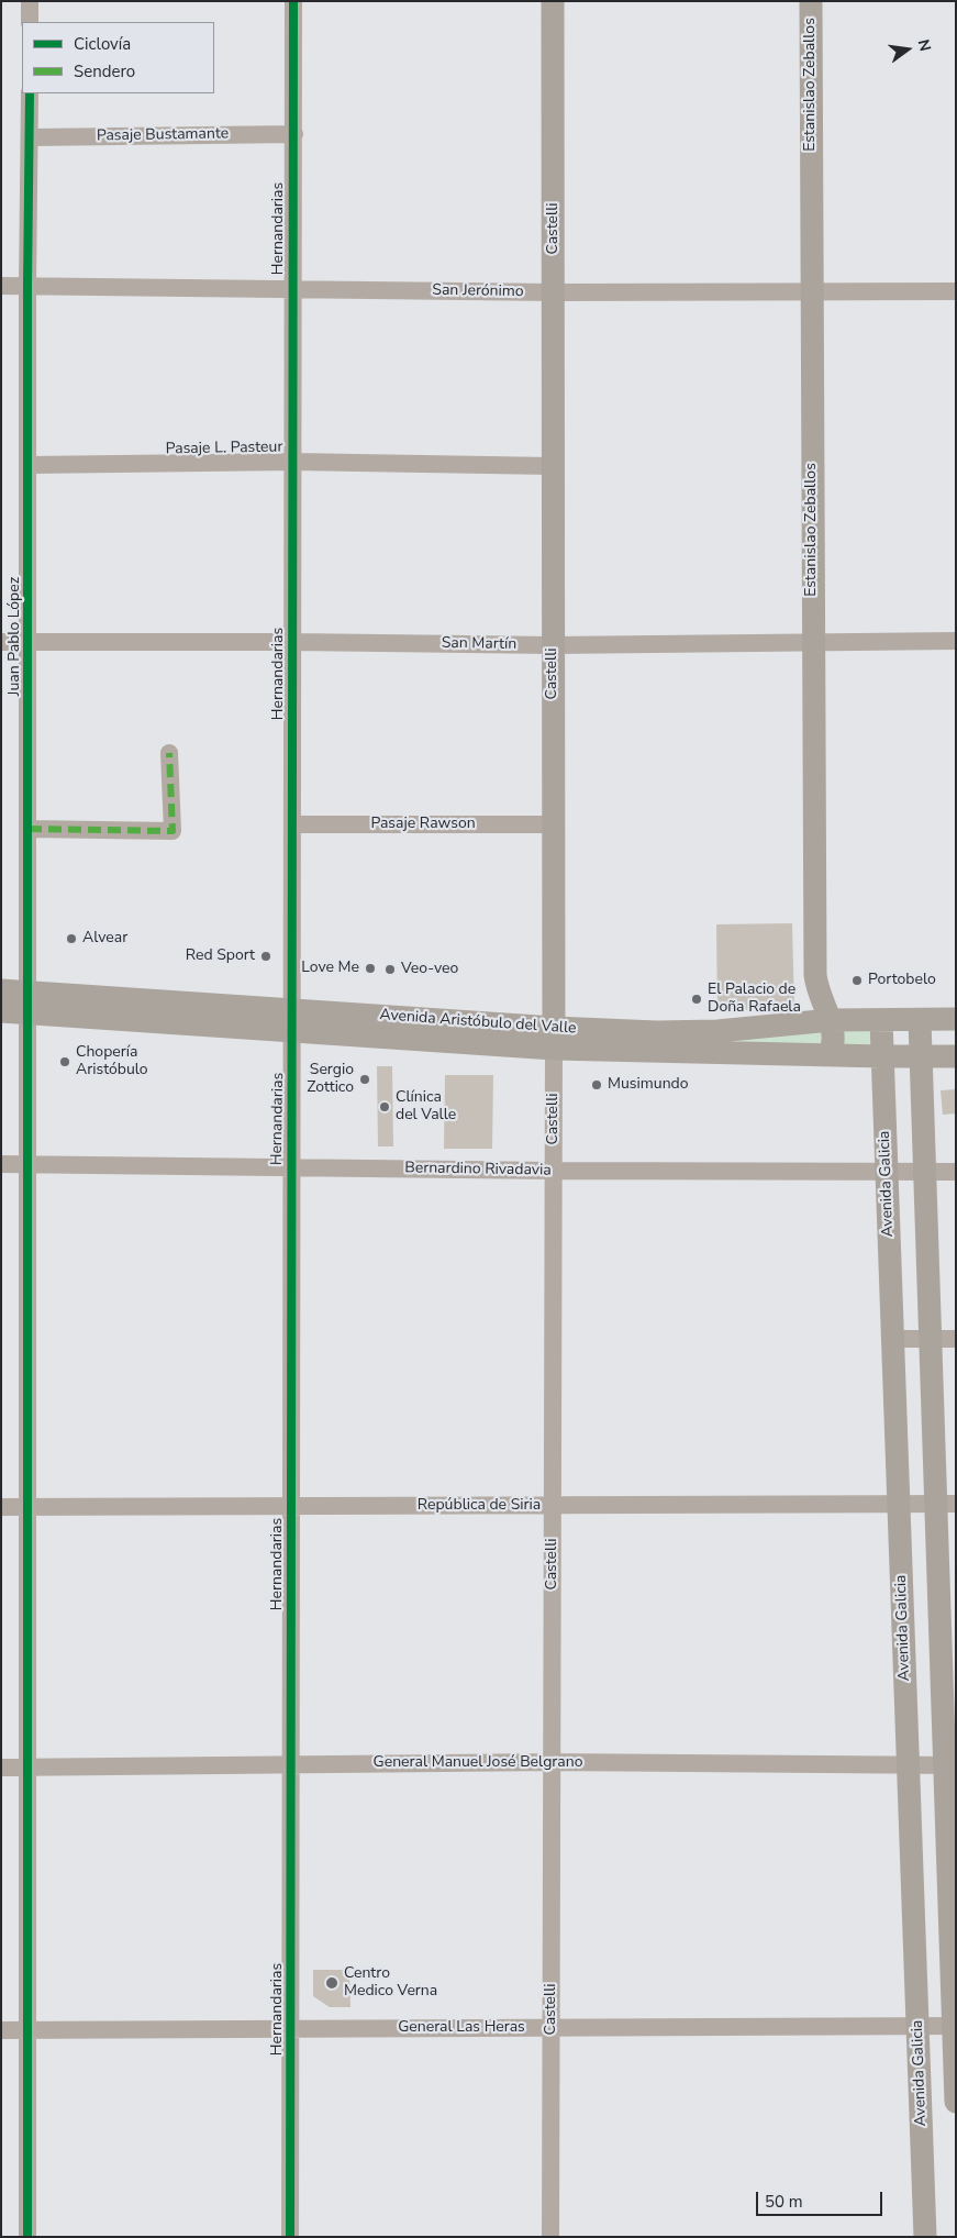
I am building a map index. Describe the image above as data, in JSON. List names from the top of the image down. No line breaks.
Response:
{"streets":{"main road":["Estanislao Zeballos","Castelli","Avenida Aristóbulo del Valle","Avenida Galicia"],"street":["Pasaje Bustamante","Hernandarias","San Jerónimo","Pasaje L. Pasteur","Juan Pablo López","San Martín","Pasaje Rawson","Bernardino Rivadavia","República de Siria","General Manuel José Belgrano","General Las Heras"]},"crossings":[["Estanislao Zeballos","San Jerónimo"],["Estanislao Zeballos","San Martín"],["Estanislao Zeballos","Avenida Aristóbulo del Valle"],["Pasaje Bustamante","Hernandarias"],["Pasaje Bustamante","Juan Pablo López"],["Hernandarias","San Jerónimo"],["Hernandarias","Pasaje L. Pasteur"],["Hernandarias","San Martín"],["Hernandarias","Pasaje Rawson"],["Hernandarias","Avenida Aristóbulo del Valle"],["Hernandarias","Bernardino Rivadavia"],["Hernandarias","República de Siria"],["Hernandarias","General Manuel José Belgrano"],["Hernandarias","General Las Heras"],["Castelli","San Jerónimo"],["Castelli","Pasaje L. Pasteur"],["Castelli","San Martín"],["Castelli","Pasaje Rawson"],["Castelli","Avenida Aristóbulo del Valle"],["Castelli","Bernardino Rivadavia"],["Castelli","República de Siria"],["Castelli","General Manuel José Belgrano"],["Castelli","General Las Heras"],["San Jerónimo","Juan Pablo López"],["Pasaje L. Pasteur","Juan Pablo López"],["Juan Pablo López","San Martín"],["Juan Pablo López","Avenida Aristóbulo del Valle"],["Juan Pablo López","Bernardino Rivadavia"],["Juan Pablo López","República de Siria"],["Juan Pablo López","General Manuel José Belgrano"],["Juan Pablo López","General Las Heras"],["Avenida Aristóbulo del Valle","Avenida Galicia"],["Bernardino Rivadavia","Avenida Galicia"],["Avenida Galicia","República de Siria"],["Avenida Galicia","General Manuel José Belgrano"],["Avenida Galicia","General Las Heras"]],"places":["Alvear","Red Sport","Love Me","Veo-veo","Portobelo","El Palacio de Doña Rafaela","Chopería Aristóbulo","Sergio Zottico","Musimundo","Clínica del Valle","Centro Medico Verna"],"legend":["Ciclovía","Sendero"],"scale_bar":"50 m","north":"right"}
